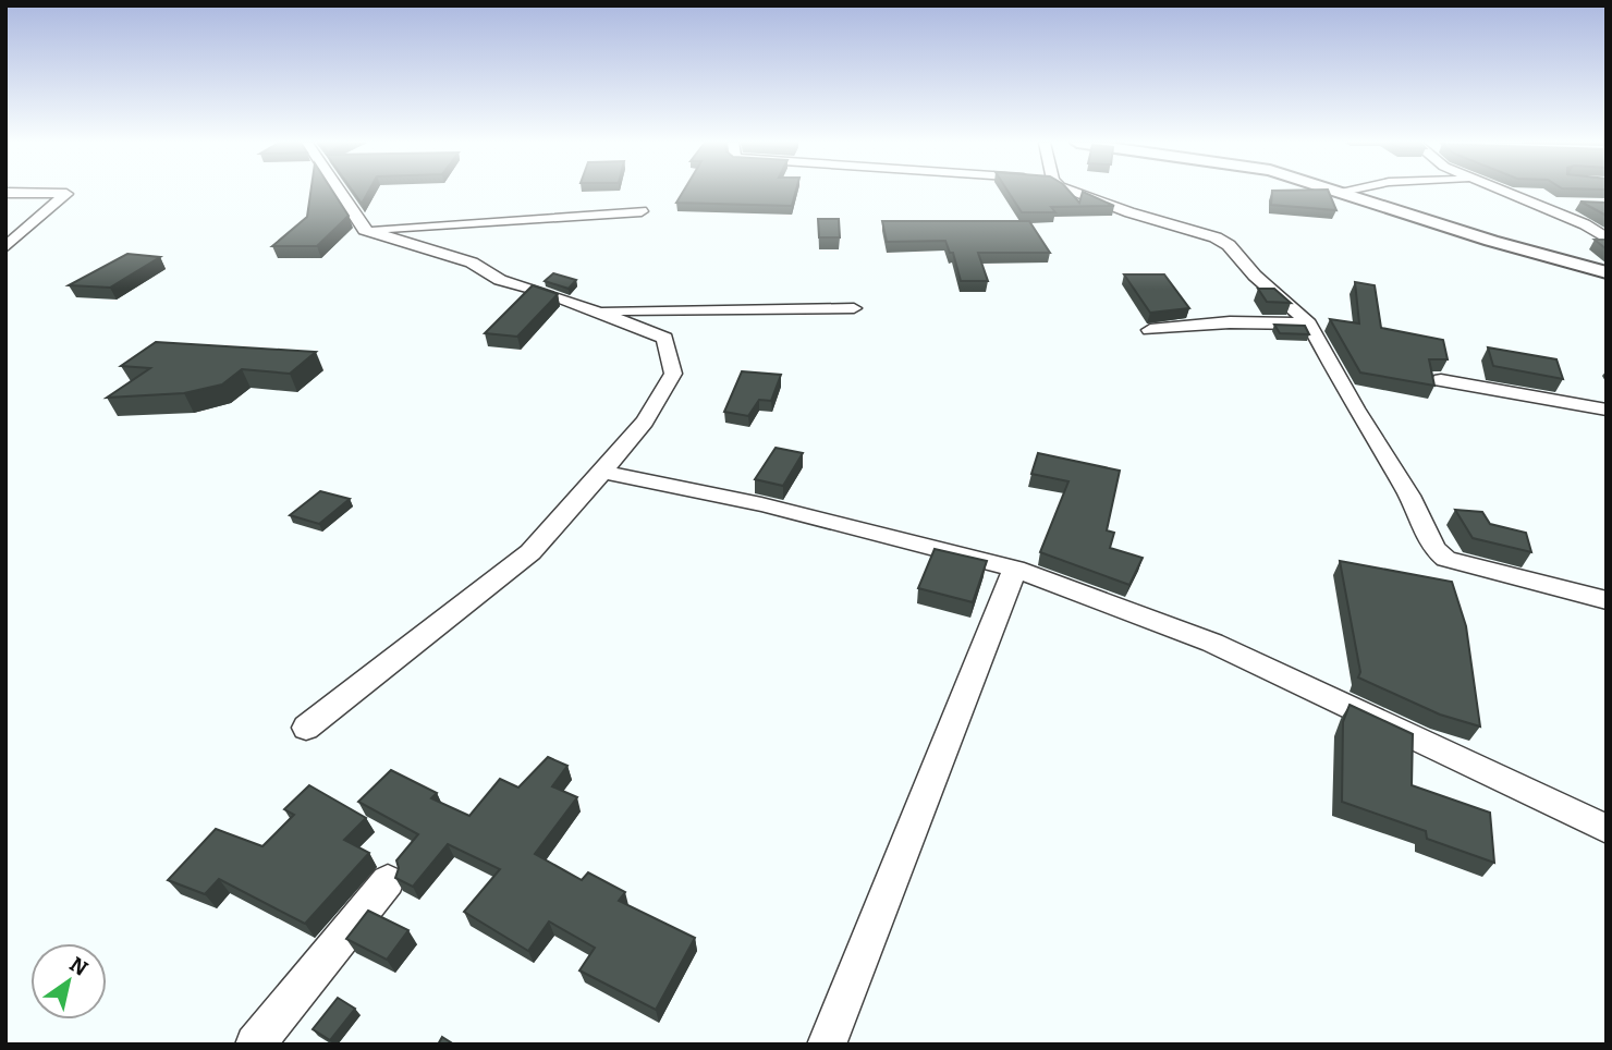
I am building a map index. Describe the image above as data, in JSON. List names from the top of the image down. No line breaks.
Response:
{"north":"top right"}
